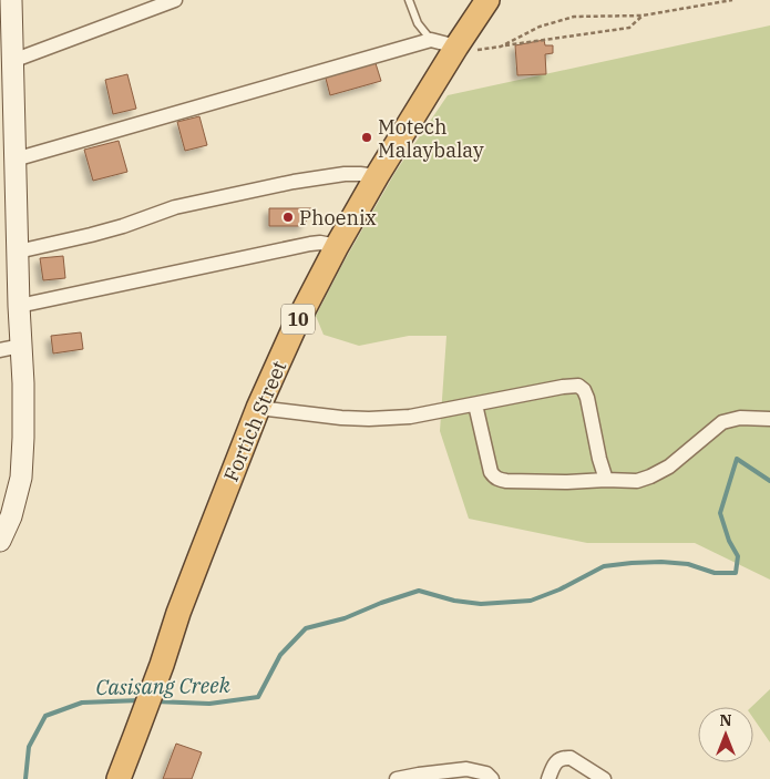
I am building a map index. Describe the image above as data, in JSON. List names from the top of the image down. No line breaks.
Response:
{"streets":{"highway":["10","Fortich Street"]},"water":["Casisang Creek"],"places":["Motech Malaybalay","Phoenix"],"north":"top"}
